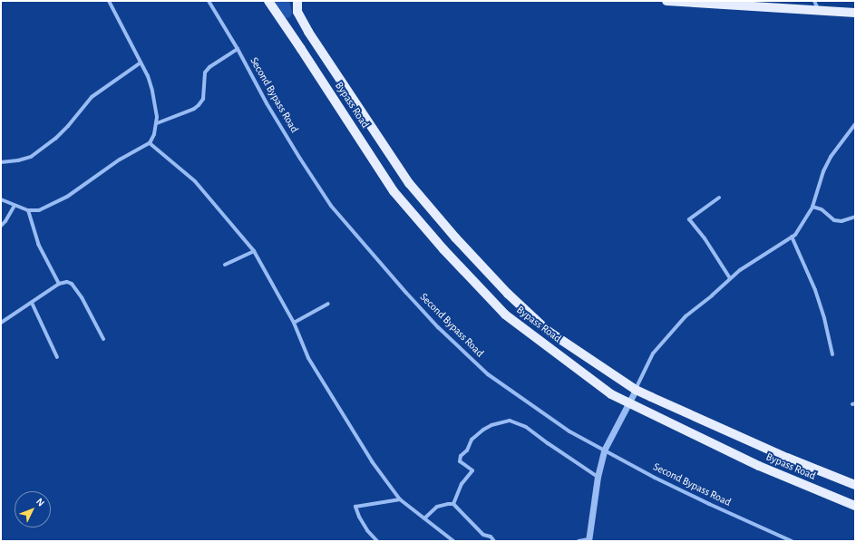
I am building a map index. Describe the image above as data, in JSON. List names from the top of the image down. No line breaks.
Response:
{"streets":{"main road":["Bypass Road"],"street":["Second Bypass Road"]},"north":"top right"}
